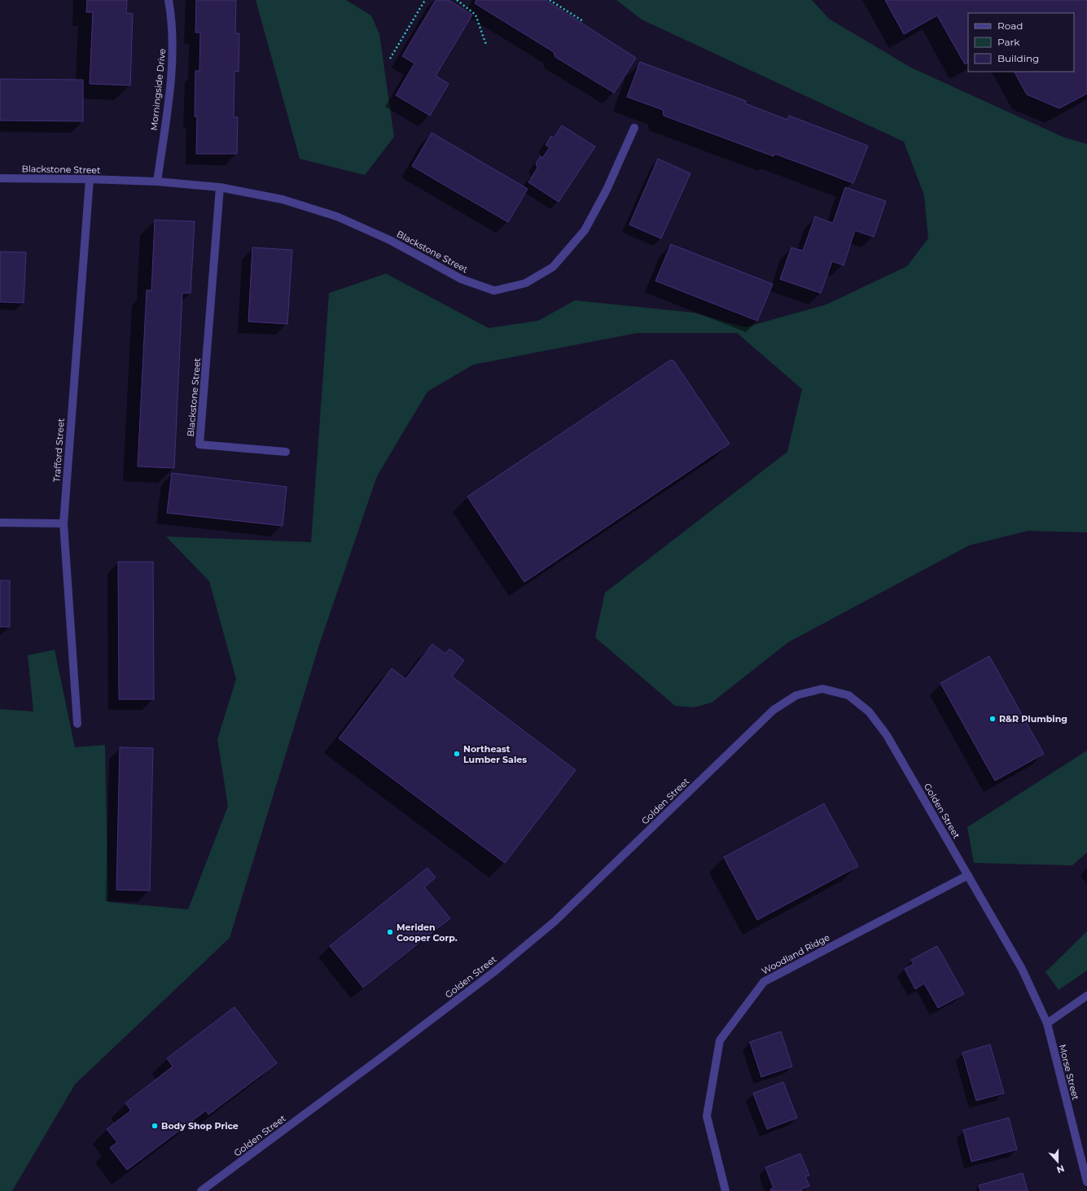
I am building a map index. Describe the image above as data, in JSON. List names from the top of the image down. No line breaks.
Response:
{"streets":{"street":["Morningside Drive","Blackstone Street","Trafford Street","Golden Street","Woodland Ridge","Morse Street"]},"crossings":[["Morningside Drive","Blackstone Street"],["Blackstone Street","Trafford Street"],["Golden Street","Woodland Ridge"],["Golden Street","Morse Street"]],"places":["R&R Plumbing","Northeast Lumber Sales","Meriden Cooper Corp.","Body Shop Price"],"legend":["Road","Park","Building"],"north":"bottom"}
